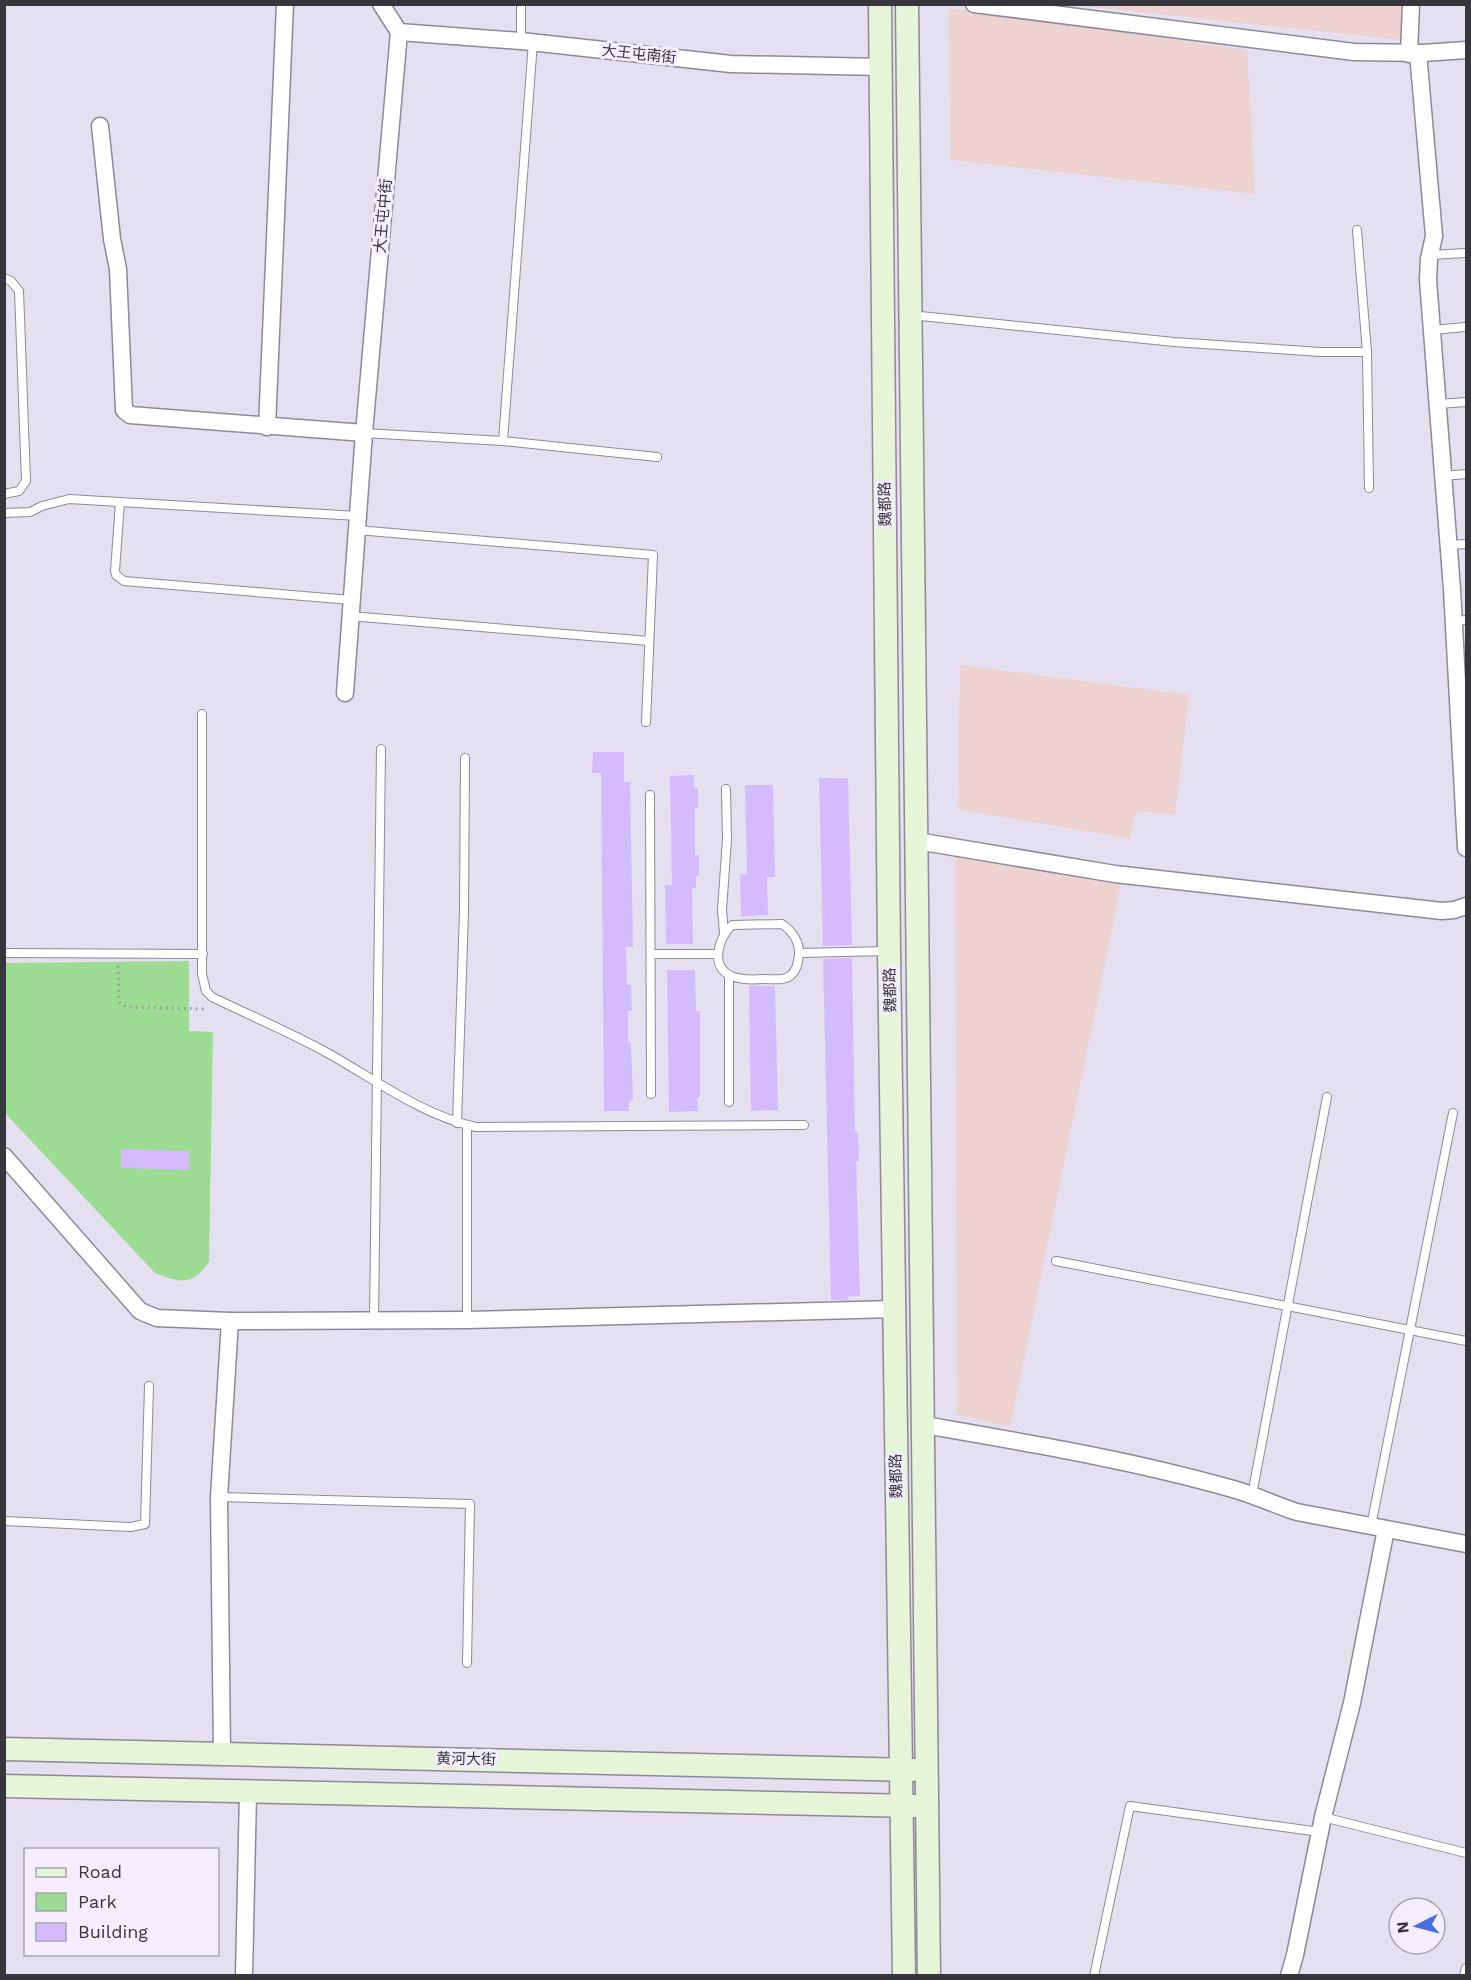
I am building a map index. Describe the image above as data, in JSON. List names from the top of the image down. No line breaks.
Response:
{"streets":{"main road":["魏都路","黄河大街"],"street":["大王屯南街","大王屯中街"]},"crossings":[["大王屯南街","大王屯中街"],["大王屯南街","魏都路"],["魏都路","黄河大街"]],"legend":["Road","Park","Building"],"north":"left"}
